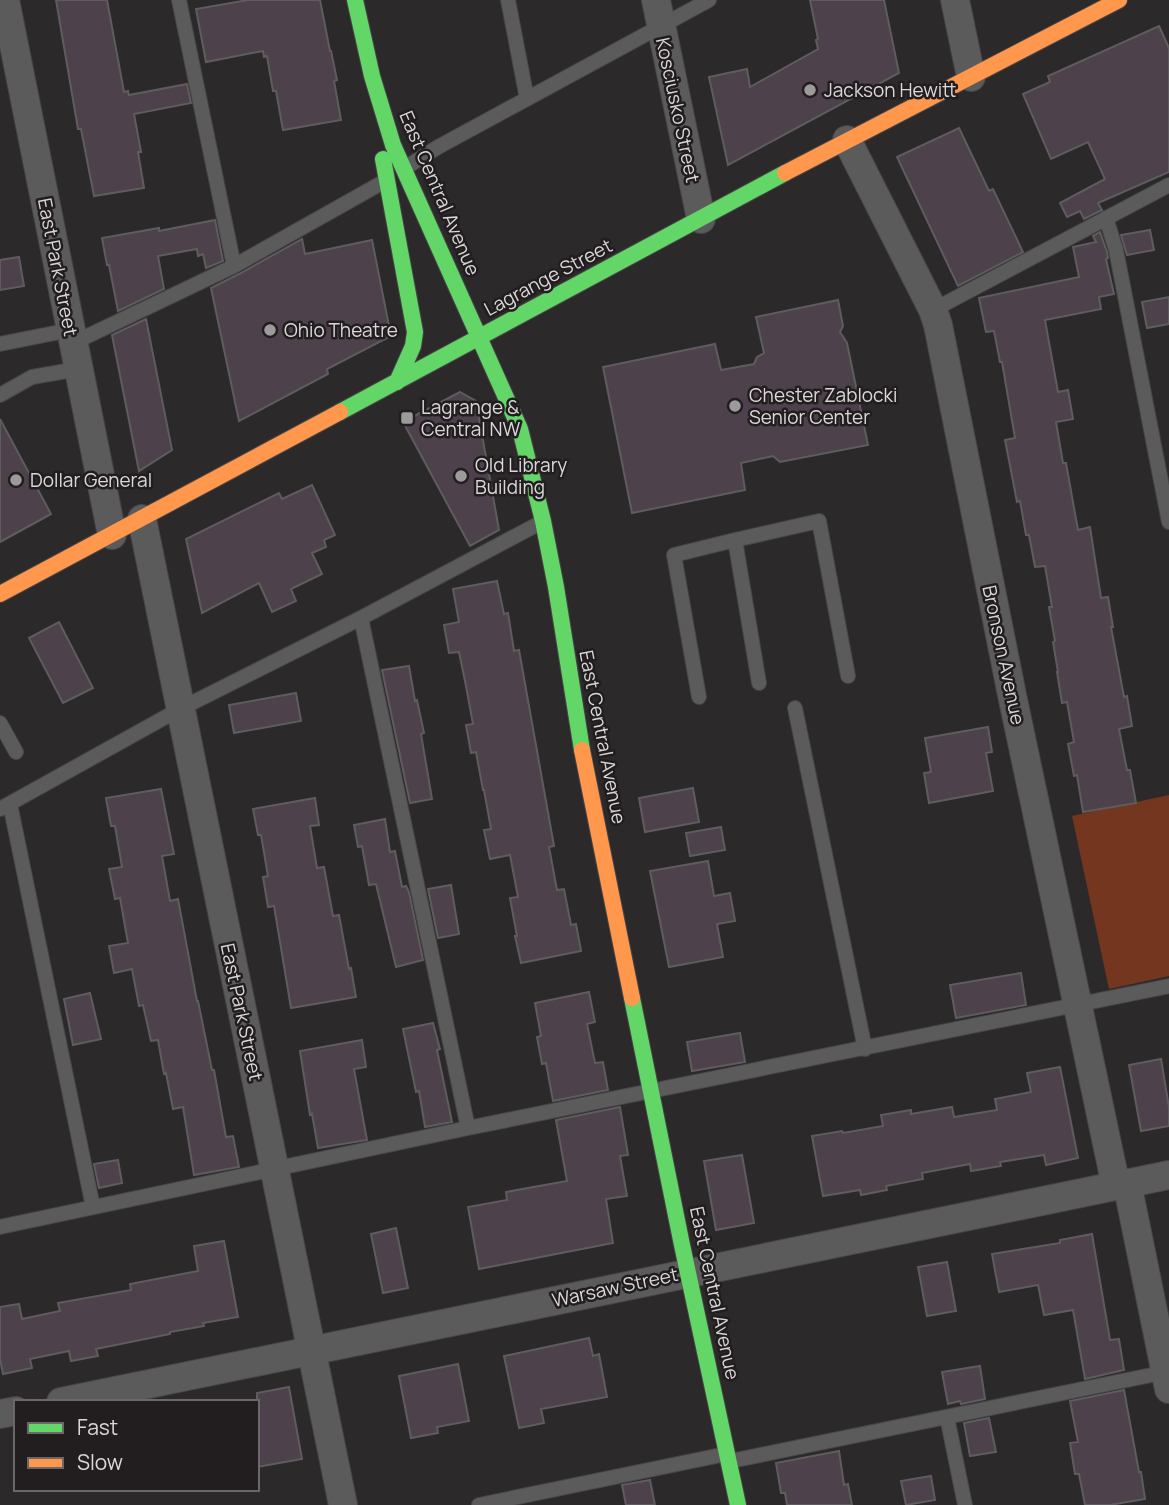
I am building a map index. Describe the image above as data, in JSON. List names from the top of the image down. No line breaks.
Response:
{"streets":{"street":["Kosciusko Street","East Central Avenue","East Park Street","Lagrange Street","Bronson Avenue","Warsaw Street"]},"crossings":[["Kosciusko Street","Lagrange Street"],["East Central Avenue","Lagrange Street"],["East Central Avenue","Warsaw Street"],["East Park Street","Lagrange Street"],["East Park Street","Warsaw Street"],["Lagrange Street","Bronson Avenue"],["Bronson Avenue","Warsaw Street"]],"places":{"other":["Jackson Hewitt","Ohio Theatre","Chester Zablocki Senior Center","Old Library Building","Dollar General"],"transit":["Lagrange & Central NW"]},"legend":["Fast","Slow"]}
